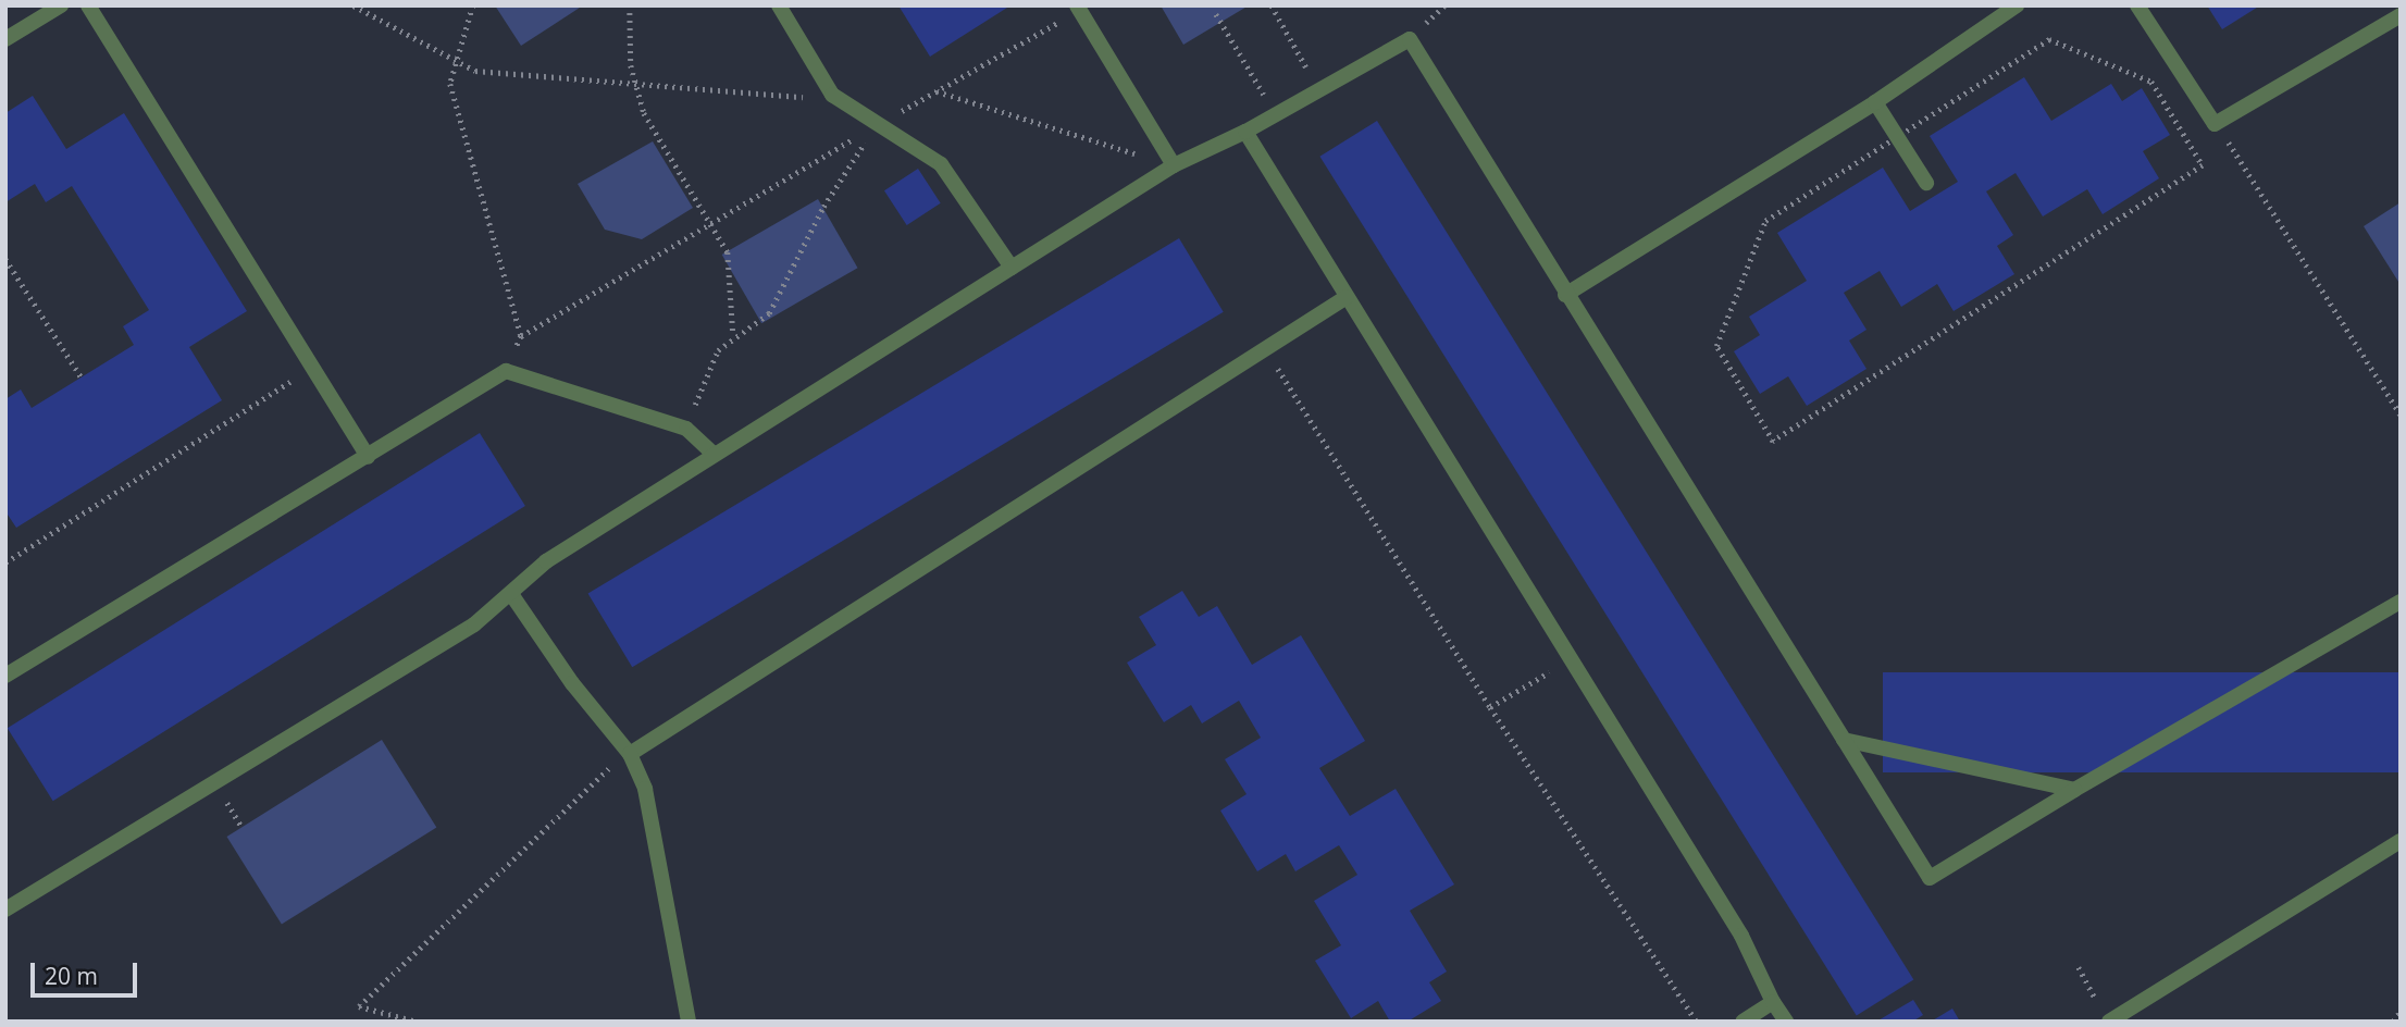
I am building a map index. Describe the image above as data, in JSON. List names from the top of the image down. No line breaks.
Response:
{"scale_bar":"20 m"}
